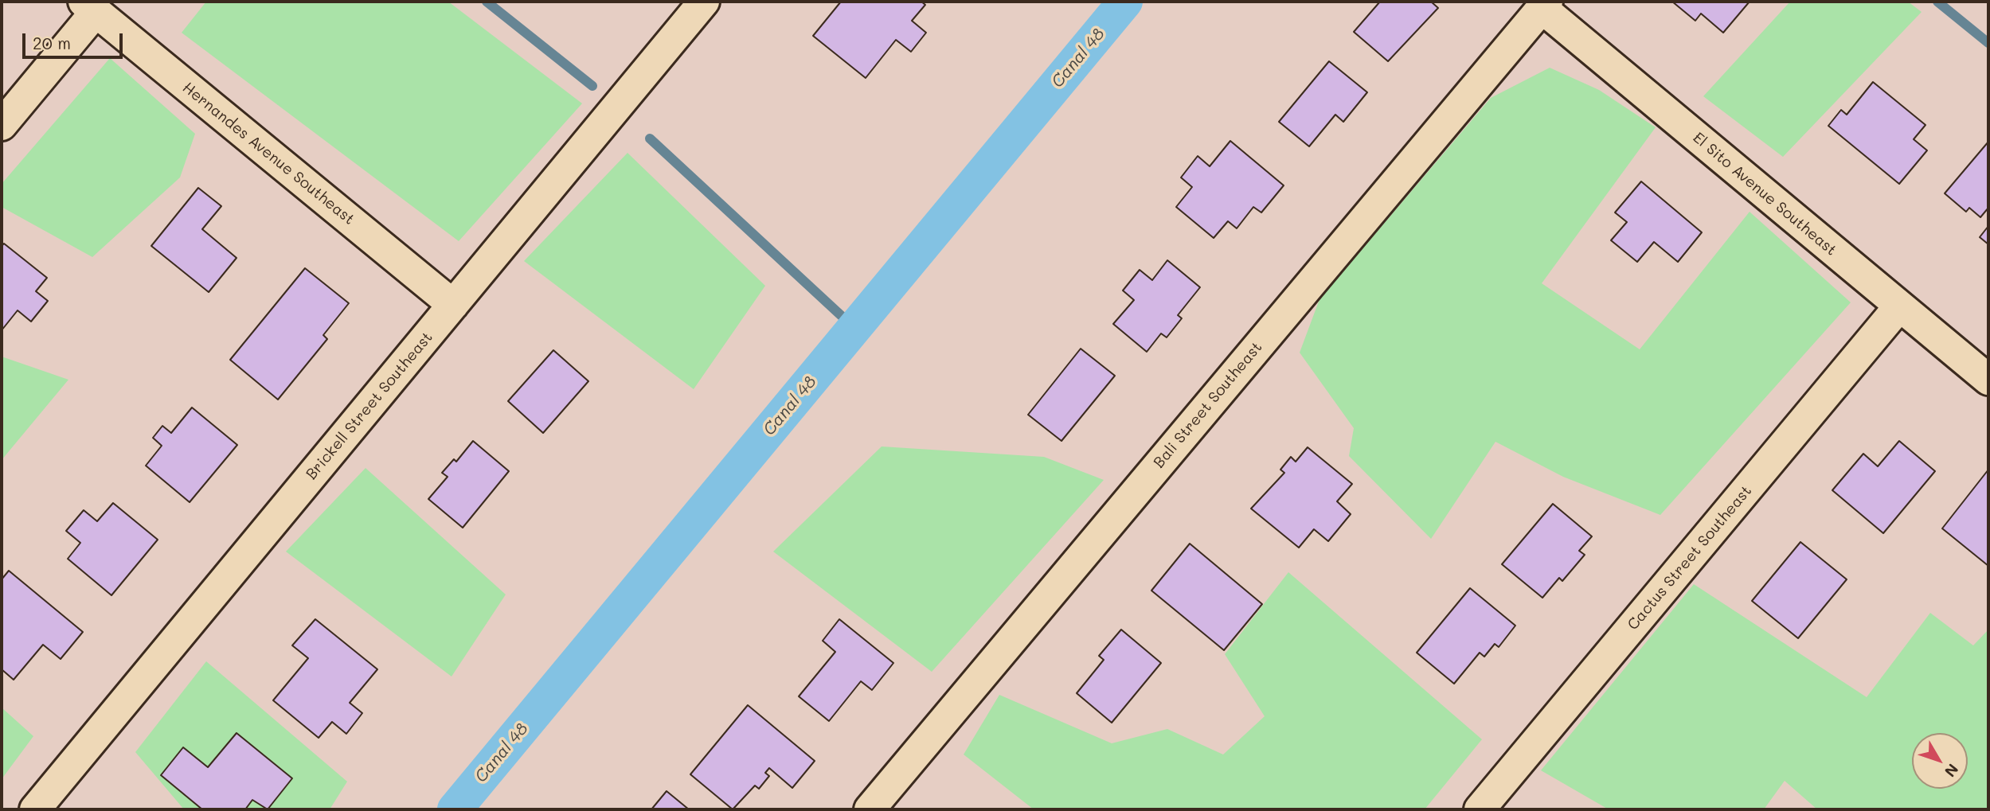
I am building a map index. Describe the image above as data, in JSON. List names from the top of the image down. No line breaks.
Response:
{"streets":{"street":["Hernandes Avenue Southeast","El Sito Avenue Southeast","Bali Street Southeast","Brickell Street Southeast","Cactus Street Southeast"]},"crossings":[["Hernandes Avenue Southeast","Brickell Street Southeast"],["El Sito Avenue Southeast","Bali Street Southeast"],["El Sito Avenue Southeast","Cactus Street Southeast"]],"water":["Canal 48"],"scale_bar":"20 m","north":"bottom right"}
